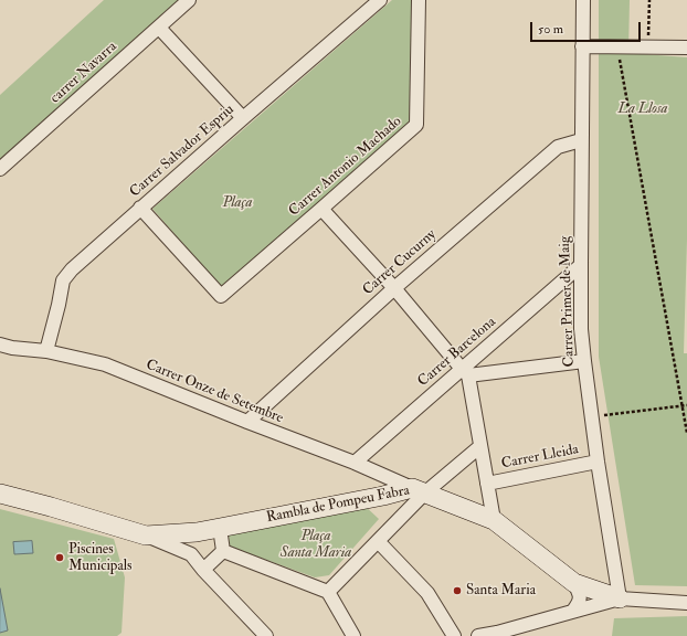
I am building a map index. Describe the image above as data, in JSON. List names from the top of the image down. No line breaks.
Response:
{"streets":{"street":["carrer Navarra","Carrer Salvador Espriu","Carrer Antonio Machado","Carrer Cucurny","Carrer Primer de Maig","Carrer Barcelona","Carrer Onze de Setembre","Carrer Lleida","Rambla de Pompeu Fabra"]},"crossings":[["Carrer Salvador Espriu","Carrer Antonio Machado"],["Carrer Salvador Espriu","Carrer Onze de Setembre"],["Carrer Cucurny","Carrer Primer de Maig"],["Carrer Cucurny","Carrer Onze de Setembre"],["Carrer Primer de Maig","Carrer Barcelona"],["Carrer Primer de Maig","Carrer Lleida"],["Carrer Primer de Maig","Rambla de Pompeu Fabra"],["Carrer Barcelona","Carrer Onze de Setembre"],["Carrer Onze de Setembre","Rambla de Pompeu Fabra"]],"parks":["La Llosa","Plaça","Plaça Santa Maria"],"places":["Piscines Municipals","Santa Maria"],"scale_bar":"50 m"}
